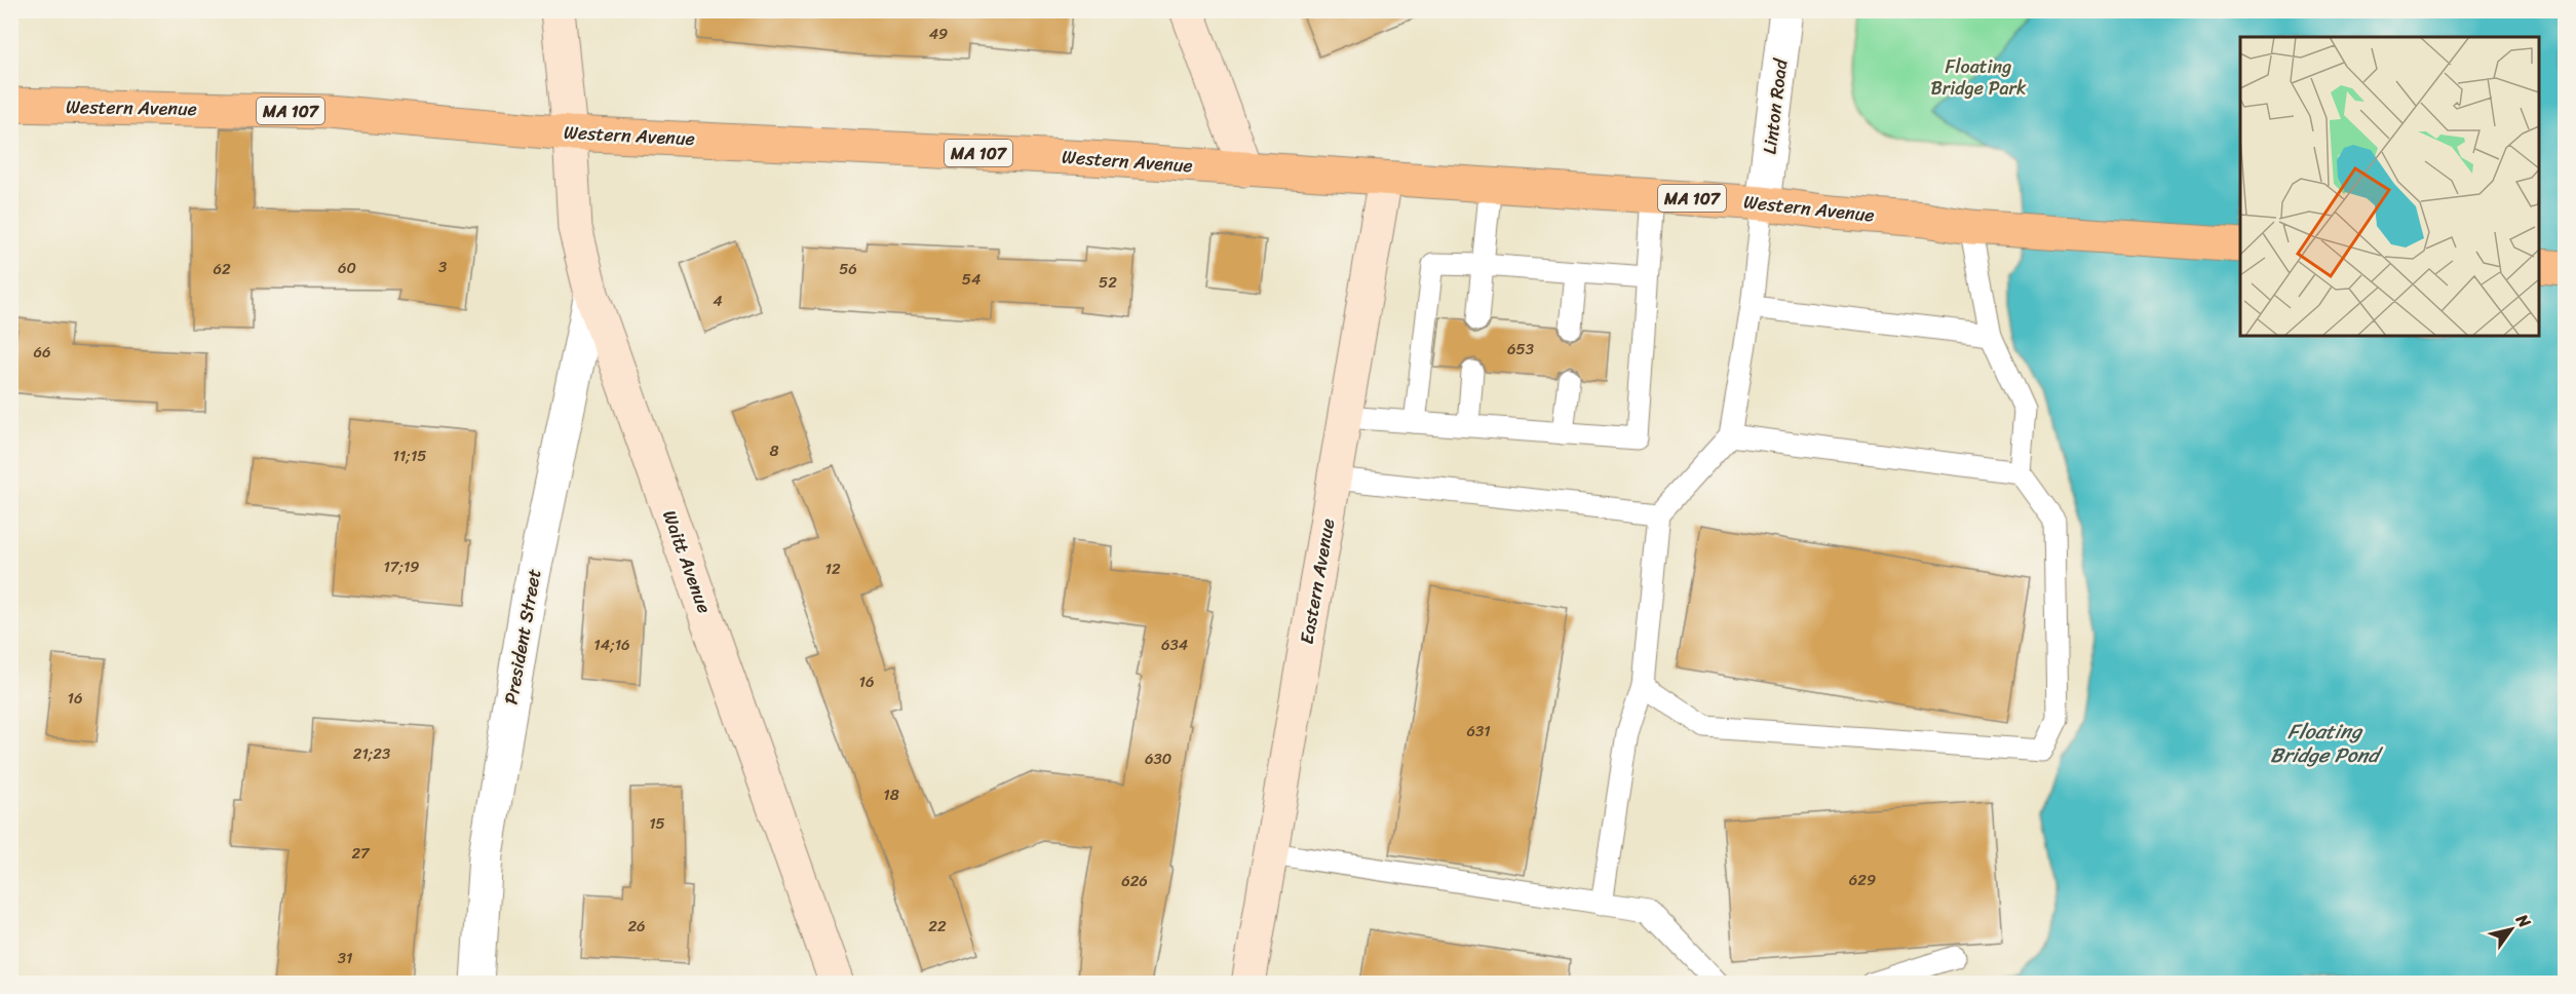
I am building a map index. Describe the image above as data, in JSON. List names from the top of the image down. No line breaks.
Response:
{"streets":{"main road":["Western Avenue","MA 107","Waitt Avenue","Eastern Avenue"],"street":["Linton Road","President Street"]},"crossings":[["Linton Road","Western Avenue"],["Western Avenue","Waitt Avenue"],["Western Avenue","Eastern Avenue"],["Waitt Avenue","President Street"]],"water":["Floating Bridge Pond"],"parks":["Floating Bridge Park"],"house_numbers":["49","3","60","62","56","54","52","4","653","66","8","11;15","17;19","12","14;16","634","16","16","631","21;23","630","18","15","27","629","626","26","22","31"],"north":"top right"}
